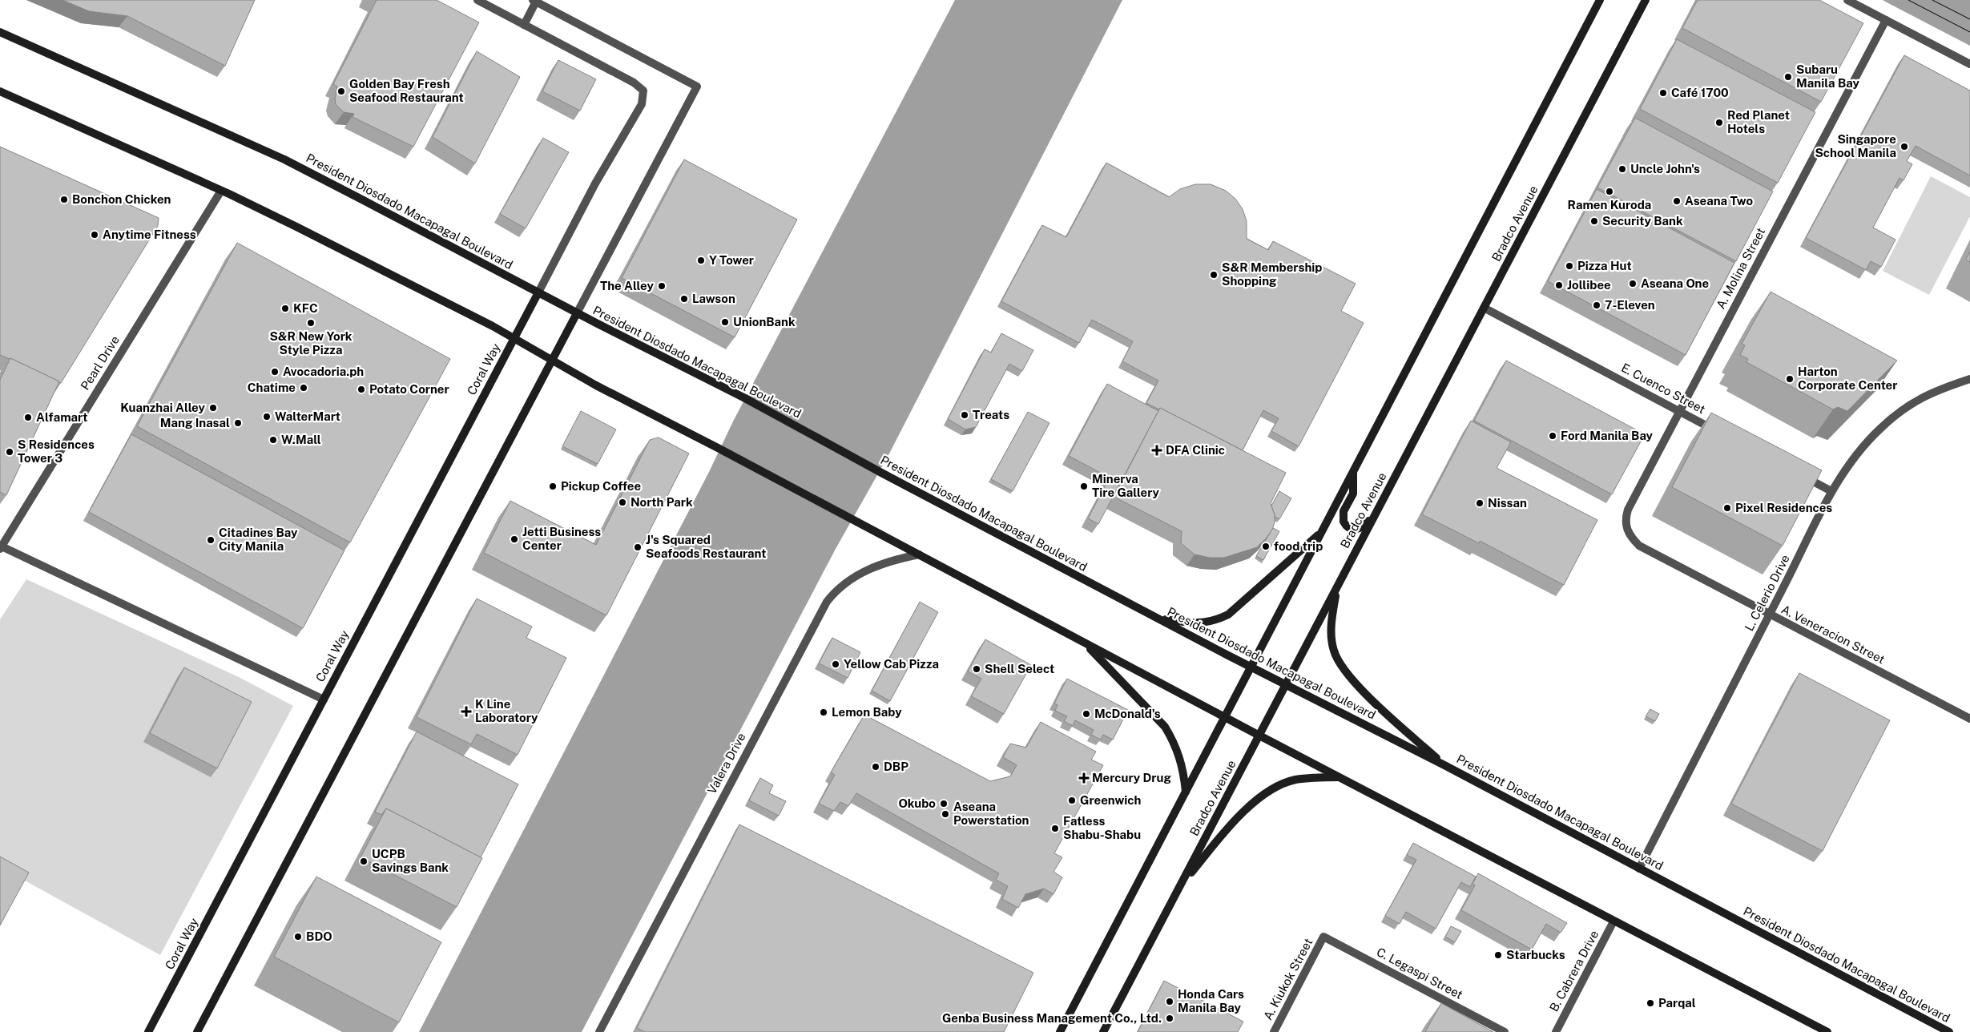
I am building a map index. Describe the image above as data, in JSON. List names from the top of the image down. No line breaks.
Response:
{"streets":{"main road":["President Diosdado Macapagal Boulevard","Bradco Avenue","Coral Way"],"street":["A. Molina Street","Pearl Drive","E. Cuenco Street","L. Celerio Drive","A. Veneracion Street","Valera Drive","B. Cabrera Drive","C. Legaspi Street","A. Kiukok Street"]},"crossings":[["President Diosdado Macapagal Boulevard","Bradco Avenue"],["President Diosdado Macapagal Boulevard","Coral Way"],["President Diosdado Macapagal Boulevard","L. Celerio Drive"],["Bradco Avenue","E. Cuenco Street"],["A. Molina Street","E. Cuenco Street"],["A. Molina Street","A. Veneracion Street"],["L. Celerio Drive","A. Veneracion Street"],["C. Legaspi Street","A. Kiukok Street"]],"places":{"other":["Subaru Manila Bay","Golden Bay Fresh Seafood Restaurant","Café 1700","Red Planet Hotels","Singapore School Manila","Uncle John's","Ramen Kuroda","Bonchon Chicken","Aseana Two","Security Bank","Anytime Fitness","Y Tower","Pizza Hut","S&R Membership Shopping","Aseana One","Jollibee","The Alley","Lawson","7-Eleven","KFC","UnionBank","S&R New York Style Pizza","Avocadoria.ph","Harton Corporate Center","Chatime","Potato Corner","Kuanzhai Alley","Treats","WalterMart","Alfamart","Mang Inasal","Ford Manila Bay","W.Mall","S Residences Tower 3","Pickup Coffee","Minerva Tire Gallery","North Park","Nissan","Pixel Residences","Jetti Business Center","Citadines Bay City Manila","food trip","J's Squared Seafoods Restaurant","Yellow Cab Pizza","Shell Select","Lemon Baby","McDonald's","DBP","Greenwich","Okubo","Aseana Powerstation","Fatless Shabu-Shabu","UCPB Savings Bank","BDO","Starbucks","Honda Cars Manila Bay","Parqal","Genba Business Management Co., Ltd."],"health":["DFA Clinic","K Line Laboratory","Mercury Drug"]}}
